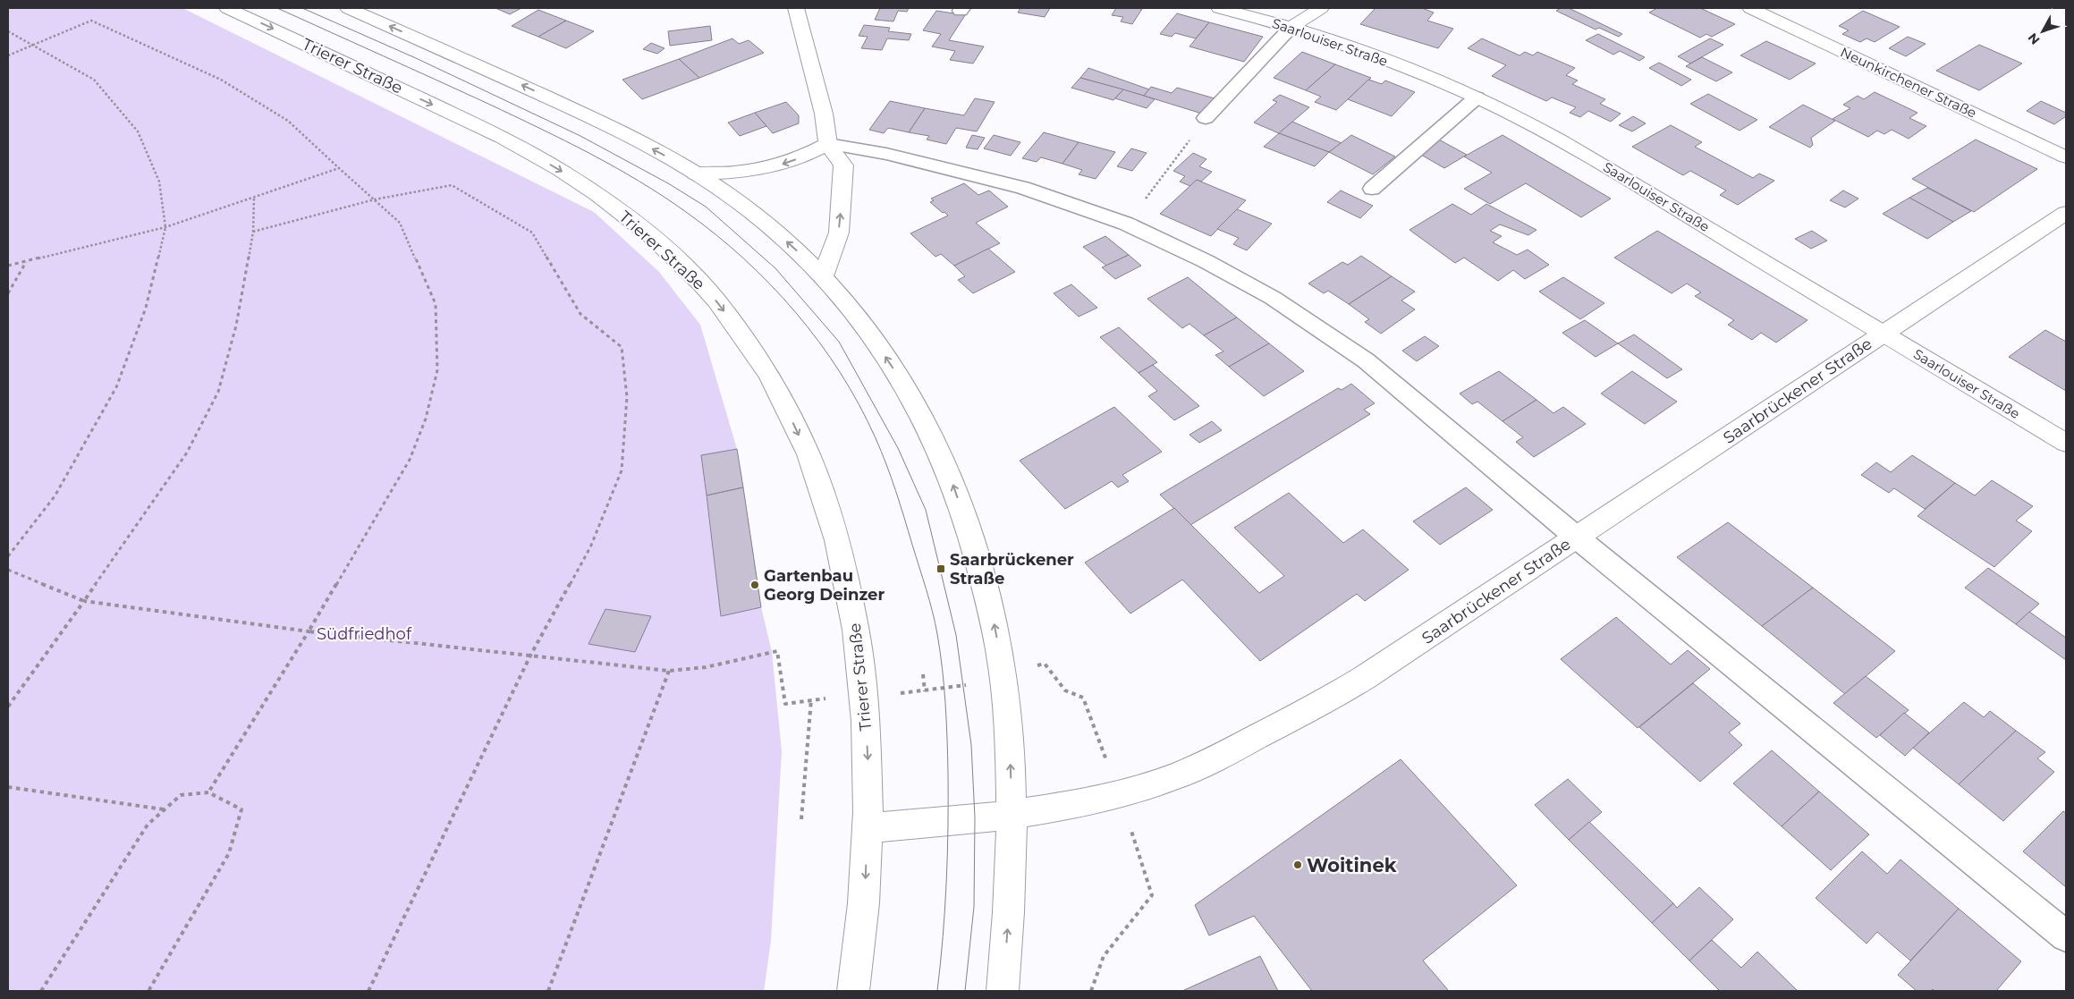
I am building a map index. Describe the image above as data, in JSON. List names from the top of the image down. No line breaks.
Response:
{"streets":{"main road":["Saarlouiser Straße","Trierer Straße","Neunkirchener Straße","Saarbrückener Straße"]},"crossings":[["Saarlouiser Straße","Saarbrückener Straße"],["Trierer Straße","Saarbrückener Straße"]],"parks":["Südfriedhof"],"places":{"transit":["Saarbrückener Straße"],"other":["Gartenbau Georg Deinzer","Woitinek"]},"north":"bottom left"}
